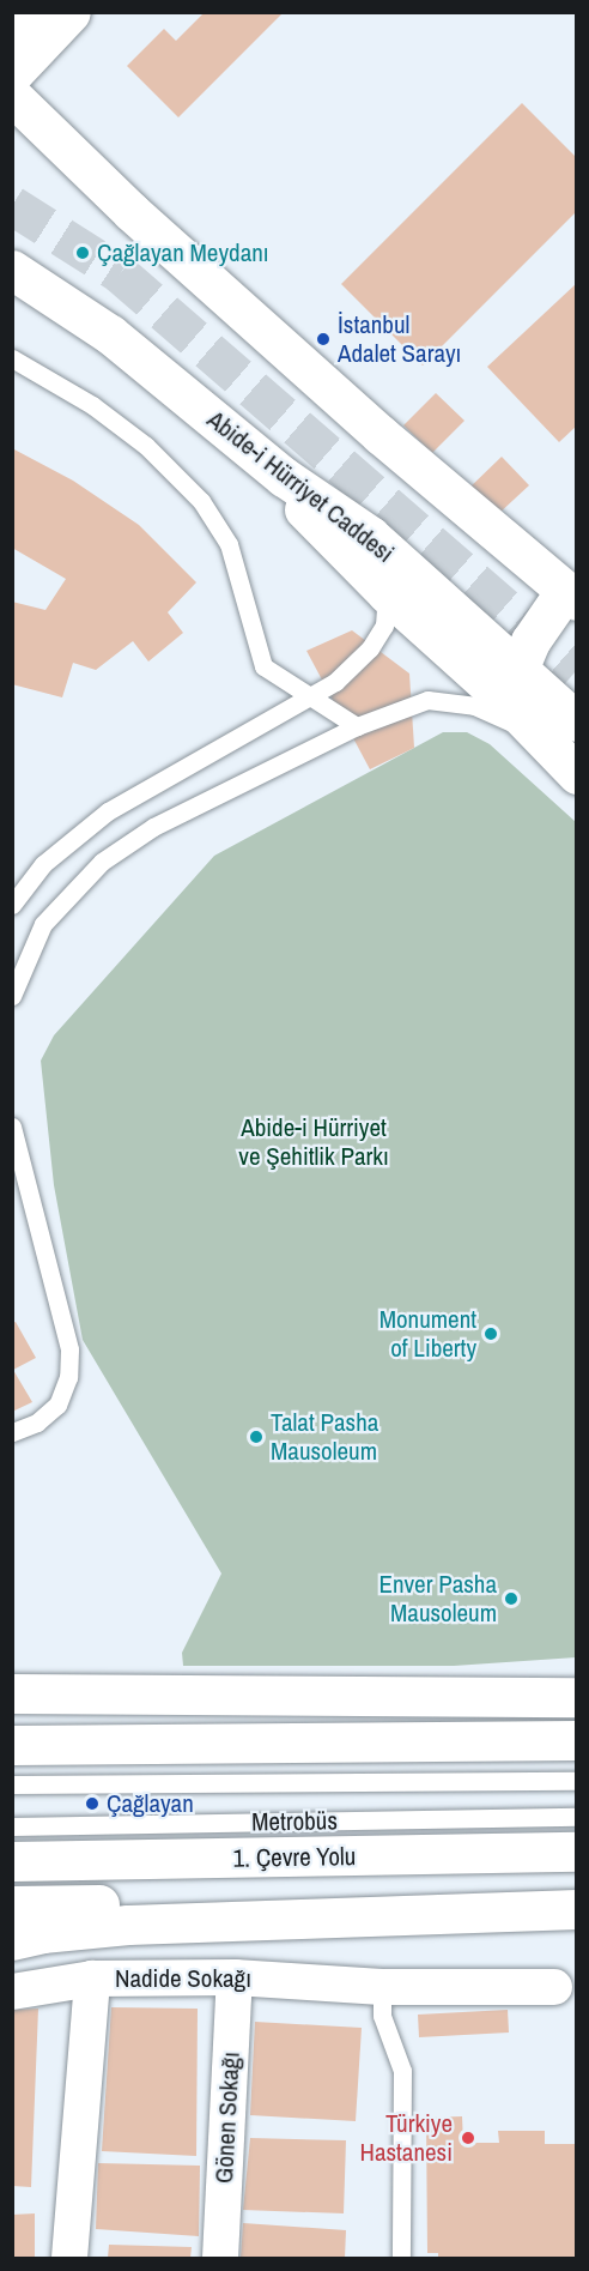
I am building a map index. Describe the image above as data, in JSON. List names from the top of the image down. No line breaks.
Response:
{"streets":{"main road":["Abide-i Hürriyet Caddesi","1. Çevre Yolu"],"street":["Nadide Sokağı","Gönen Sokağı"],"lane":["Metrobüs"]},"crossings":[["Nadide Sokağı","Gönen Sokağı"]],"parks":["Abide-i Hürriyet ve Şehitlik Parkı"],"places":["Çağlayan Meydanı","İstanbul Adalet Sarayı","Monument of Liberty","Talat Pasha Mausoleum","Enver Pasha Mausoleum","Çağlayan","Türkiye Hastanesi"]}
